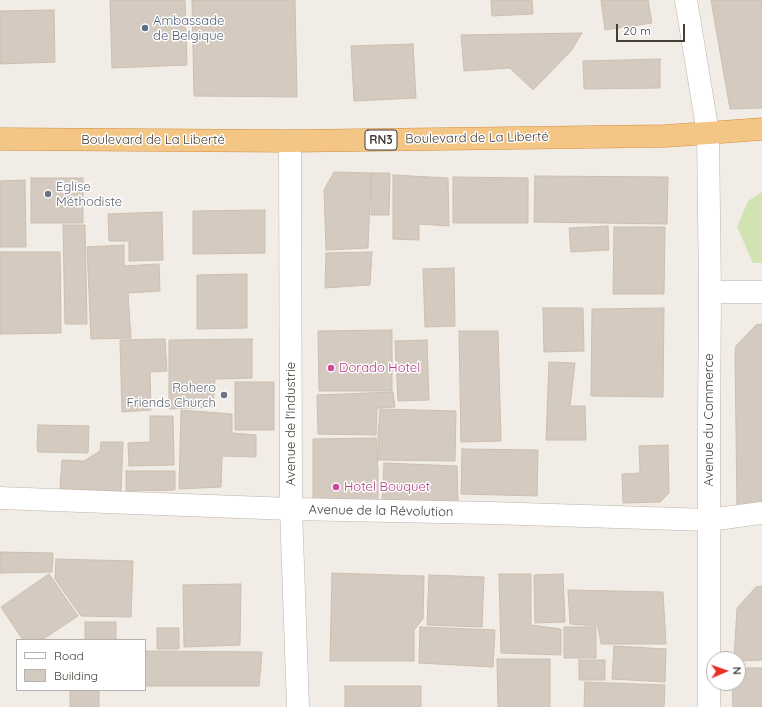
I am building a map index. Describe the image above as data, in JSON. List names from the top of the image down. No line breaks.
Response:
{"streets":{"highway":["Boulevard de La Liberté","RN3"],"street":["Avenue du Commerce","Avenue de l'Industrie","Avenue de la Révolution"]},"crossings":[["Boulevard de La Liberté","Avenue du Commerce"],["Boulevard de La Liberté","Avenue de l'Industrie"],["Avenue du Commerce","Avenue de la Révolution"],["Avenue de l'Industrie","Avenue de la Révolution"]],"places":["Ambassade de Belgique","Eglise Méthodiste","Dorado Hotel","Rohero Friends Church","Hotel Bouquet"],"legend":["Road","Building"],"scale_bar":"20 m","north":"right"}
